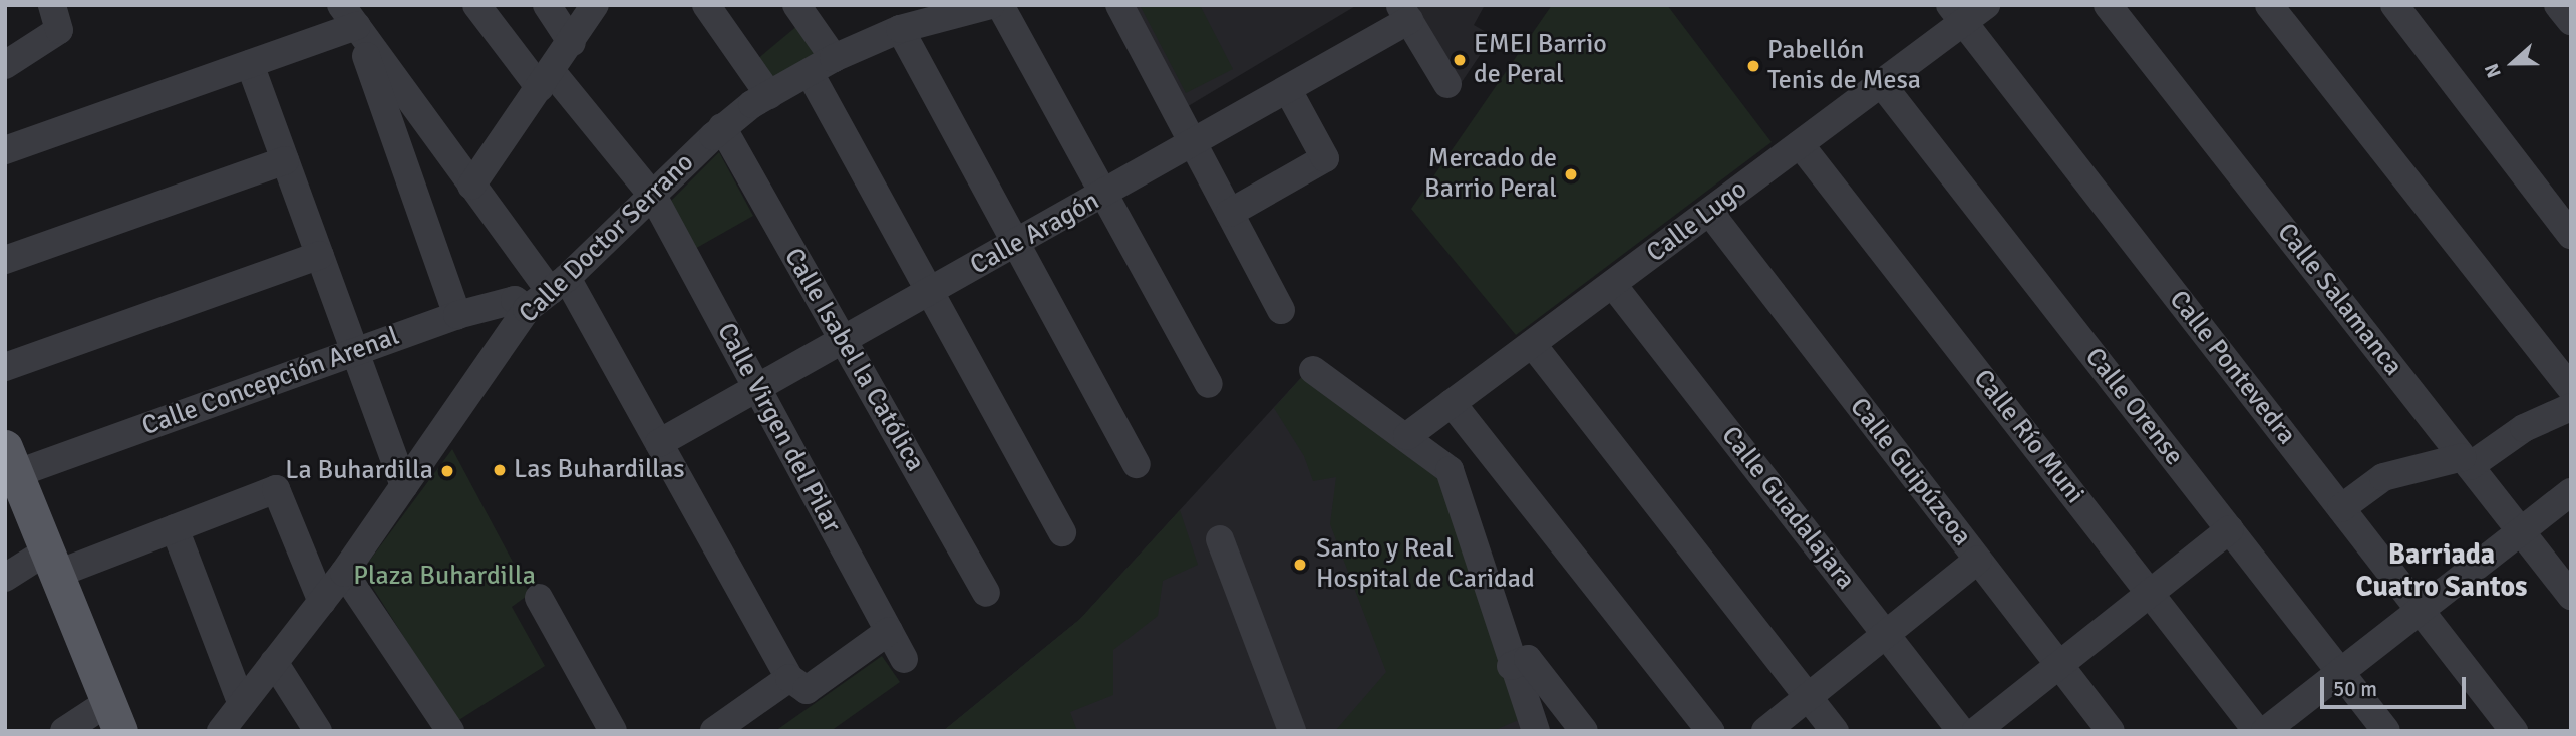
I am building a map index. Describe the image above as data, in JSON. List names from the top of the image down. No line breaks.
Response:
{"streets":{"street":["Calle Lugo","Calle Aragón","Calle Doctor Serrano","Calle Salamanca","Calle Isabel la Católica","Calle Pontevedra","Calle Concepción Arenal","Calle Orense","Calle Virgen del Pilar","Calle Río Muni","Calle Guipúzcoa","Calle Guadalajara"]},"crossings":[["Calle Lugo","Calle Pontevedra"],["Calle Lugo","Calle Orense"],["Calle Lugo","Calle Río Muni"],["Calle Lugo","Calle Guipúzcoa"],["Calle Lugo","Calle Guadalajara"],["Calle Aragón","Calle Isabel la Católica"],["Calle Aragón","Calle Virgen del Pilar"],["Calle Doctor Serrano","Calle Isabel la Católica"],["Calle Doctor Serrano","Calle Concepción Arenal"],["Calle Doctor Serrano","Calle Virgen del Pilar"]],"districts":["Barriada Cuatro Santos"],"parks":["Plaza Buhardilla"],"places":["EMEI Barrio de Peral","Pabellón Tenis de Mesa","Mercado de Barrio Peral","Las Buhardillas","La Buhardilla","Santo y Real Hospital de Caridad"],"scale_bar":"50 m","north":"left"}
